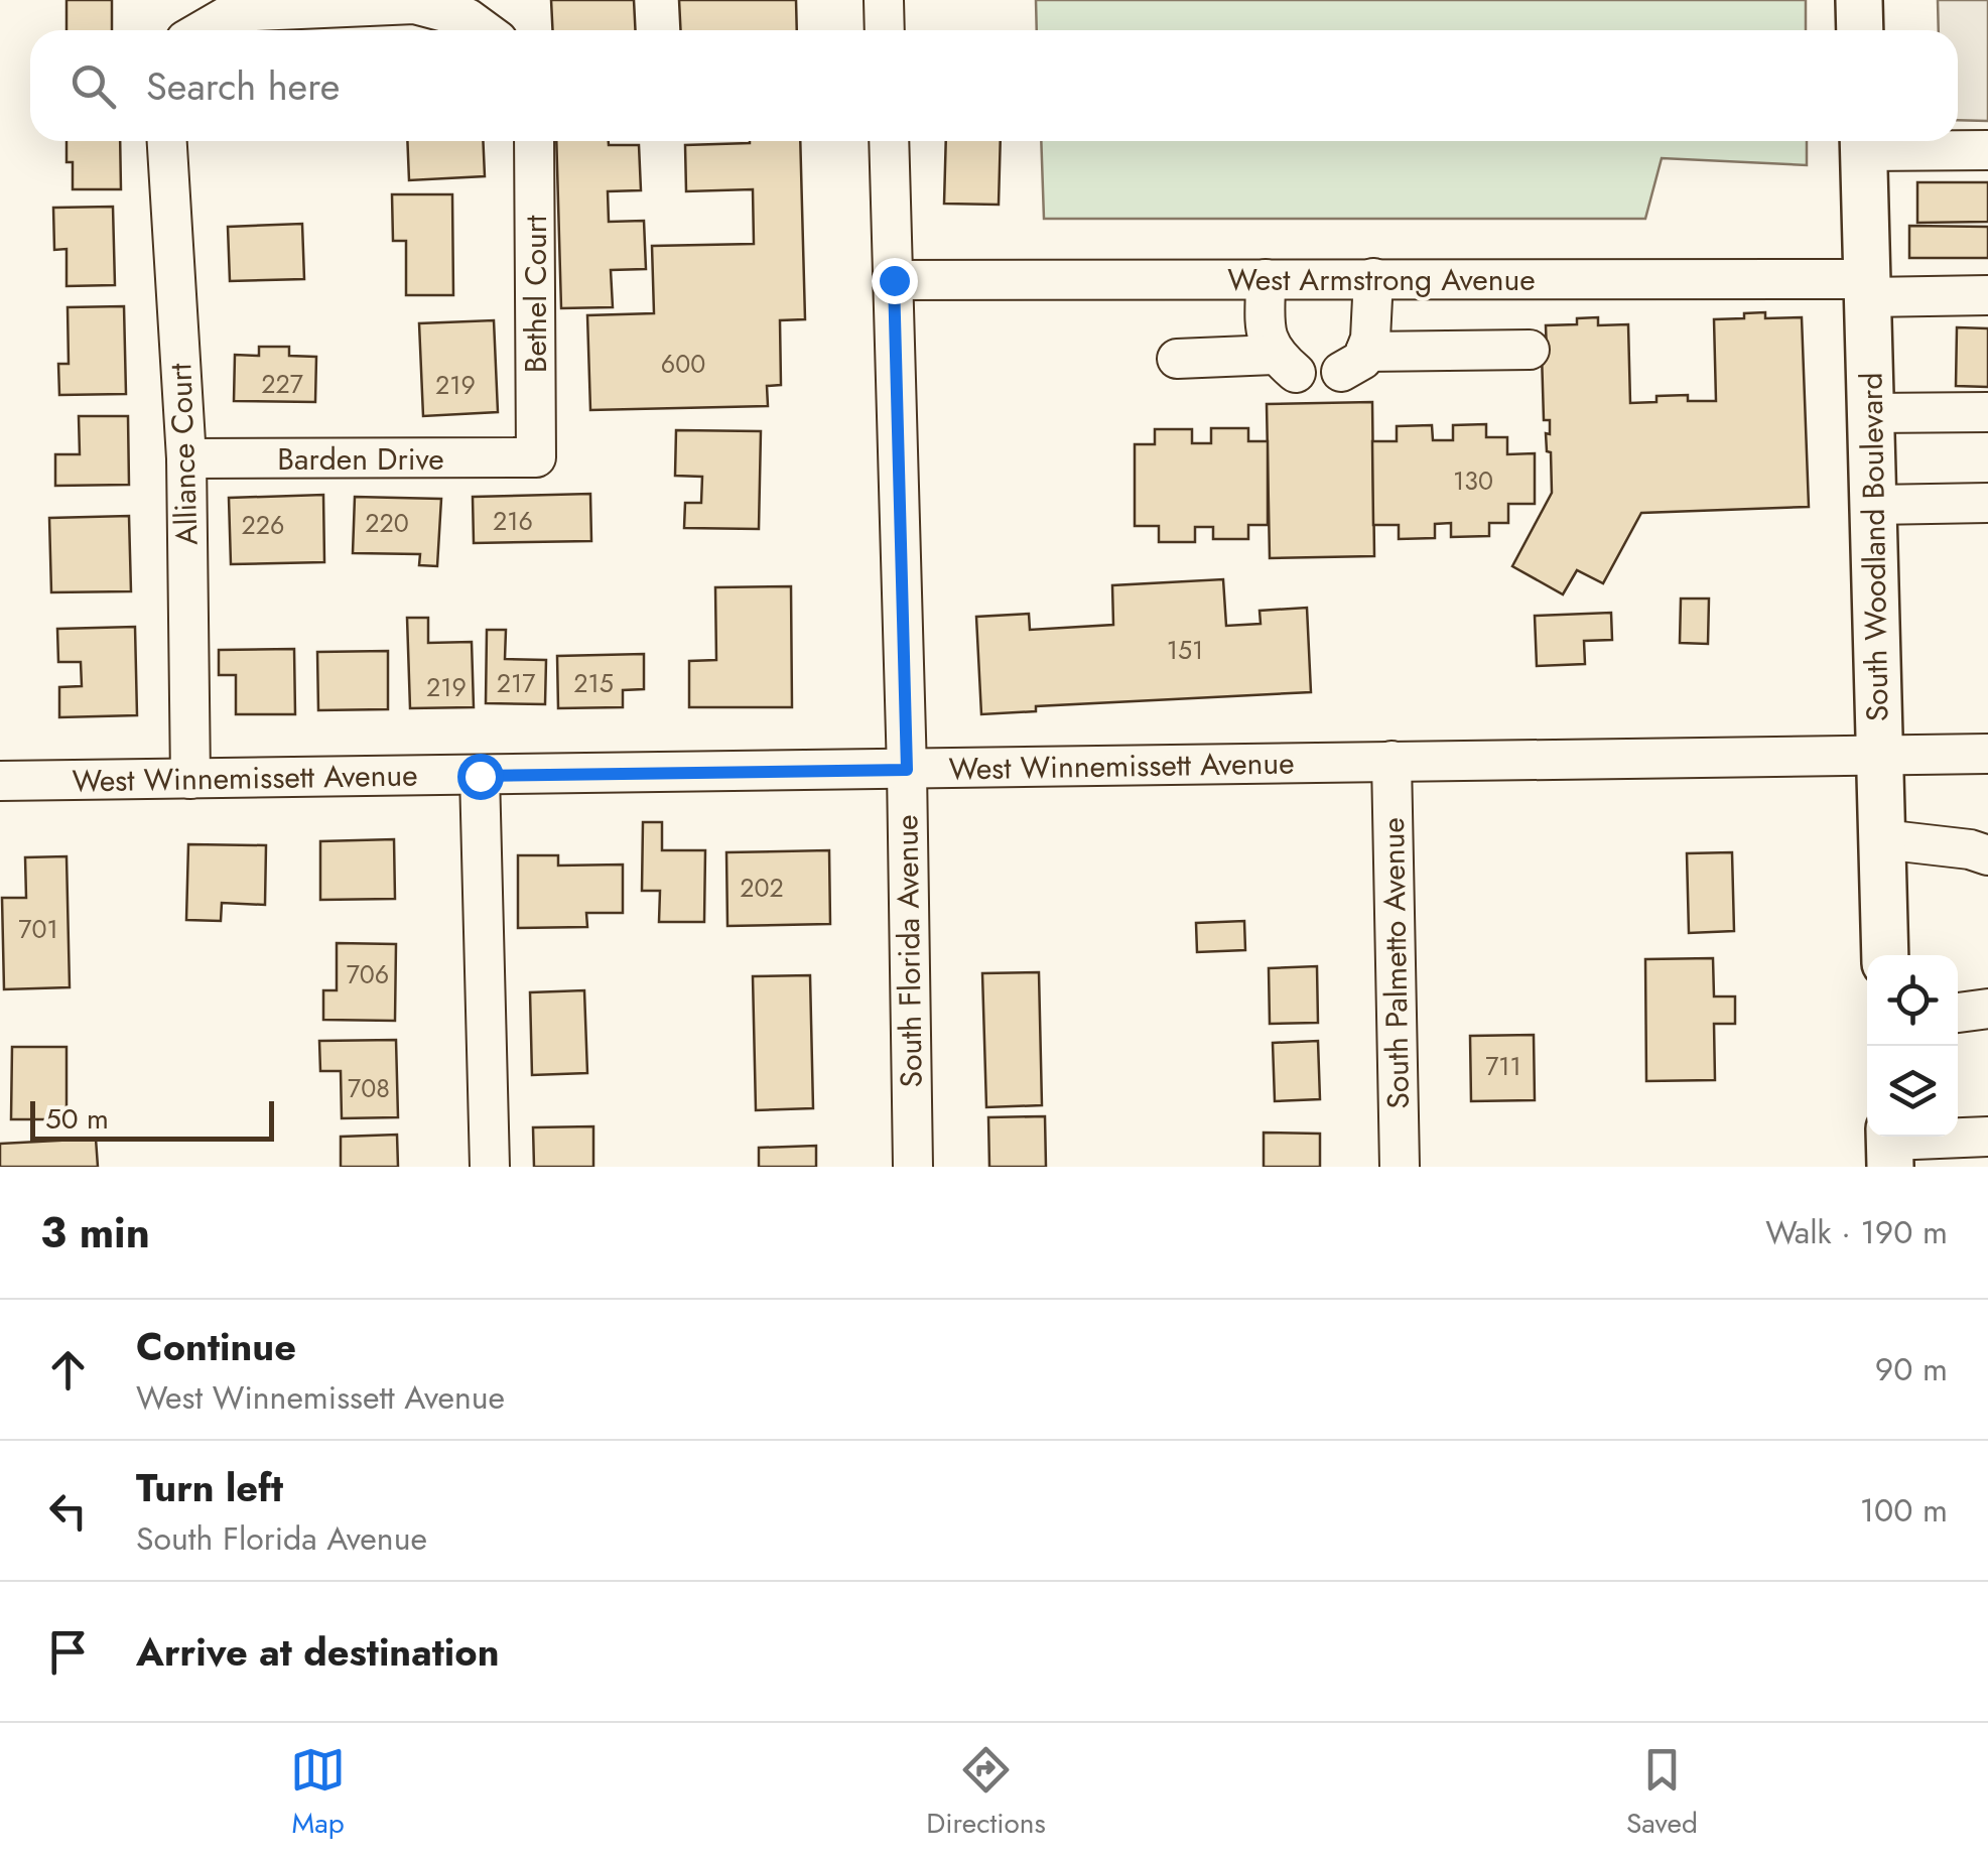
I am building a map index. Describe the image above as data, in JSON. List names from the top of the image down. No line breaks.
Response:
{"streets":{"main road":["South Woodland Boulevard"],"street":["West Armstrong Avenue","Bethel Court","Alliance Court","Barden Drive","West Winnemissett Avenue","South Florida Avenue","South Palmetto Avenue"]},"crossings":[["West Armstrong Avenue","South Woodland Boulevard"],["West Armstrong Avenue","South Florida Avenue"],["Bethel Court","Barden Drive"],["Alliance Court","Barden Drive"],["Alliance Court","West Winnemissett Avenue"],["South Woodland Boulevard","West Winnemissett Avenue"],["West Winnemissett Avenue","South Florida Avenue"],["West Winnemissett Avenue","South Palmetto Avenue"]],"house_numbers":["600","227","219","130","216","220","226","151","217","215","219","202","701","706","711","708"],"scale_bar":"50 m","page":{"search":"Search here","scale":"50 m","heading":["3 min","Walk · 190 m"],"list":[["Continue","West Winnemissett Avenue","90 m"],["Turn left","South Florida Avenue","100 m"],"Arrive at destination"],"nav":["Map","Directions","Saved"]}}
